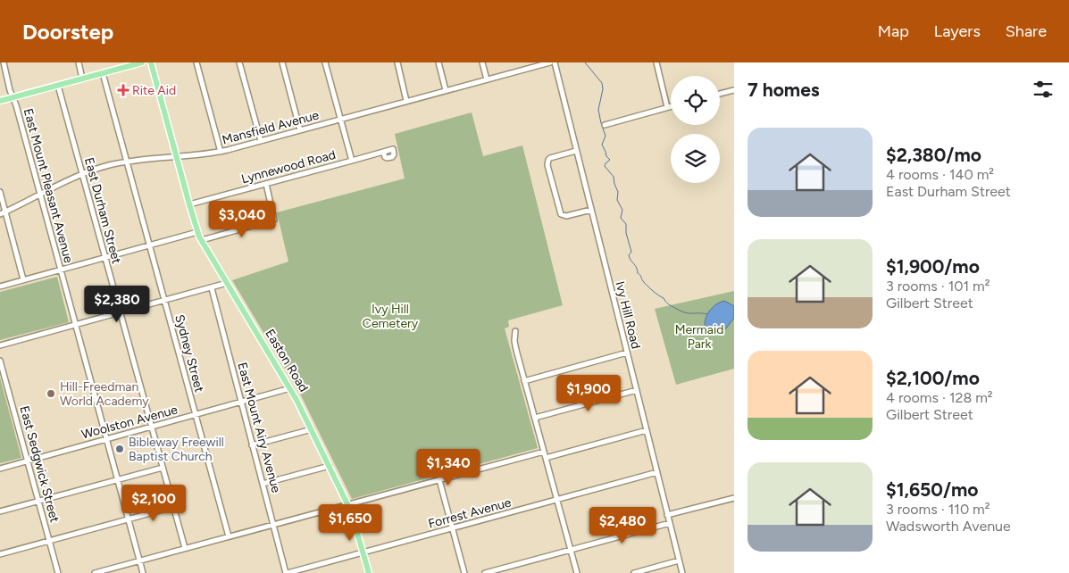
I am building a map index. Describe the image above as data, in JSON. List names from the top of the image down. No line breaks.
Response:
{"streets":{"main road":["Easton Road"],"street":["Mansfield Avenue","Lynnewood Road","East Mount Pleasant Avenue","East Durham Street","Ivy Hill Road","Sydney Street","Woolston Avenue","East Mount Airy Avenue","East Sedgwick Street","Forrest Avenue"]},"crossings":[["Mansfield Avenue","East Mount Pleasant Avenue"],["Mansfield Avenue","East Durham Street"],["Mansfield Avenue","Sydney Street"],["East Mount Pleasant Avenue","Woolston Avenue"],["East Durham Street","Woolston Avenue"],["Ivy Hill Road","Forrest Avenue"],["Sydney Street","Woolston Avenue"],["Easton Road","Woolston Avenue"],["Easton Road","Forrest Avenue"],["Woolston Avenue","East Mount Airy Avenue"],["Woolston Avenue","East Sedgwick Street"],["East Mount Airy Avenue","Forrest Avenue"]],"parks":["Ivy Hill Cemetery","Mermaid Park"],"places":{"health":["Rite Aid"],"other":["Hill-Freedman World Academy","Bibleway Freewill Baptist Church"]},"page":{"header":"Doorstep","nav":["Map","Layers","Share"],"heading":"7 homes","list":[{"name":"$2,380/mo","note":"4 rooms · 140 m² · East Durham Street"},{"name":"$1,900/mo","note":"3 rooms · 101 m² · Gilbert Street"},{"name":"$2,100/mo","note":"4 rooms · 128 m² · Gilbert Street"},{"name":"$1,650/mo","note":"3 rooms · 110 m² · Wadsworth Avenue"}],"price":["$3,040","$2,380","$1,900","$1,340","$2,100","$1,650","$2,480"]}}
